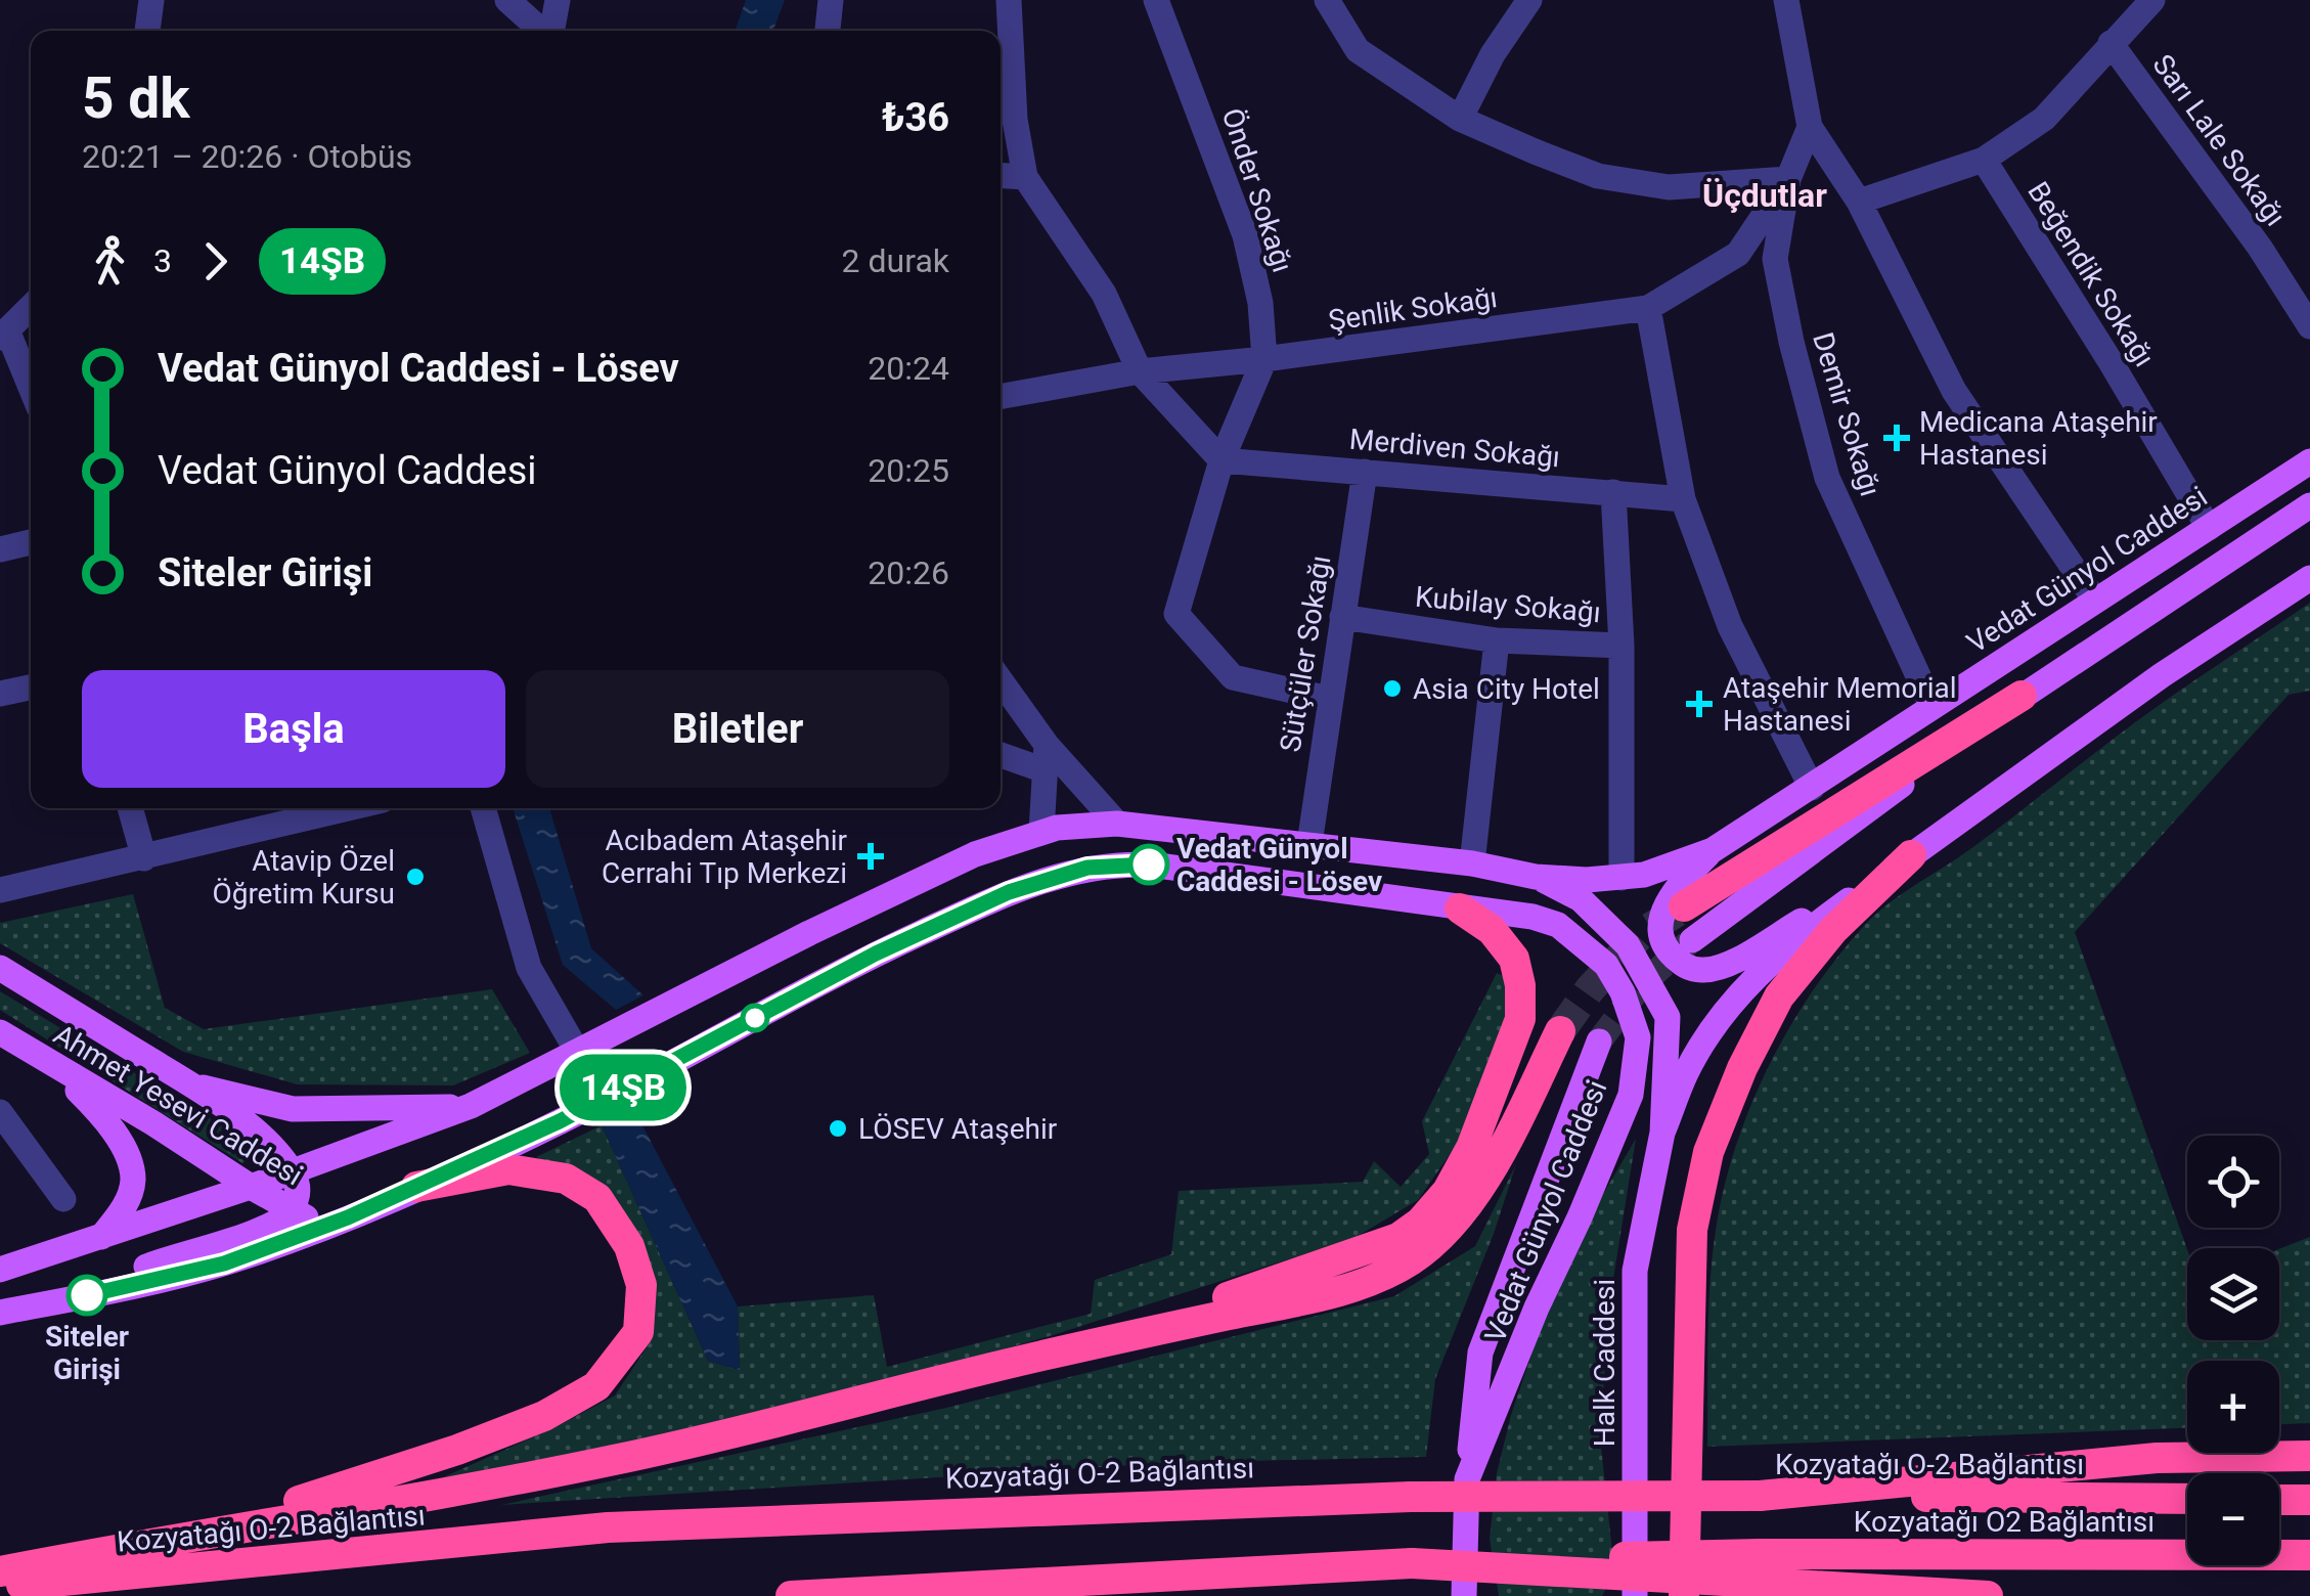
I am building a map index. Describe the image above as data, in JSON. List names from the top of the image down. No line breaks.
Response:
{"streets":{"highway":["Kozyatağı O-2 Bağlantısı","Kozyatağı O2 Bağlantısı"],"main road":["Vedat Günyol Caddesi","Ahmet Yesevi Caddesi","Halk Caddesi"],"street":["Sarı Lale Sokağı","Önder Sokağı","Beğendik Sokağı","Şenlik Sokağı","Demir Sokağı","Merdiven Sokağı","Kubilay Sokağı","Sütçüler Sokağı"]},"crossings":[["Önder Sokağı","Şenlik Sokağı"],["Önder Sokağı","Merdiven Sokağı"],["Önder Sokağı","Sütçüler Sokağı"],["Beğendik Sokağı","Vedat Günyol Caddesi"],["Şenlik Sokağı","Demir Sokağı"],["Demir Sokağı","Vedat Günyol Caddesi"],["Merdiven Sokağı","Sütçüler Sokağı"],["Vedat Günyol Caddesi","Kubilay Sokağı"],["Vedat Günyol Caddesi","Sütçüler Sokağı"],["Vedat Günyol Caddesi","Ahmet Yesevi Caddesi"],["Kubilay Sokağı","Sütçüler Sokağı"]],"districts":["Üçdutlar"],"places":{"health":["Medicana Ataşehir Hastanesi","Ataşehir Memorial Hastanesi","Acıbadem Ataşehir Cerrahi Tıp Merkezi"],"other":["Asia City Hotel","Vedat Günyol Caddesi - Lösev","Atavip Özel Öğretim Kursu","LÖSEV Ataşehir","Siteler Girişi"]},"lines":["bus line 14ŞB"],"page":{"on_map":"14ŞB","heading":["5 dk","20:21 – 20:26 · Otobüs","₺36"],"legs":["3","14ŞB","2 durak"],"list":[{"name":"Vedat Günyol Caddesi - Lösev","value":"20:24"},{"name":"Vedat Günyol Caddesi","value":"20:25"},{"name":"Siteler Girişi","value":"20:26"}],"buttons":["Başla","Biletler"],"map_buttons":["+","−"]}}
